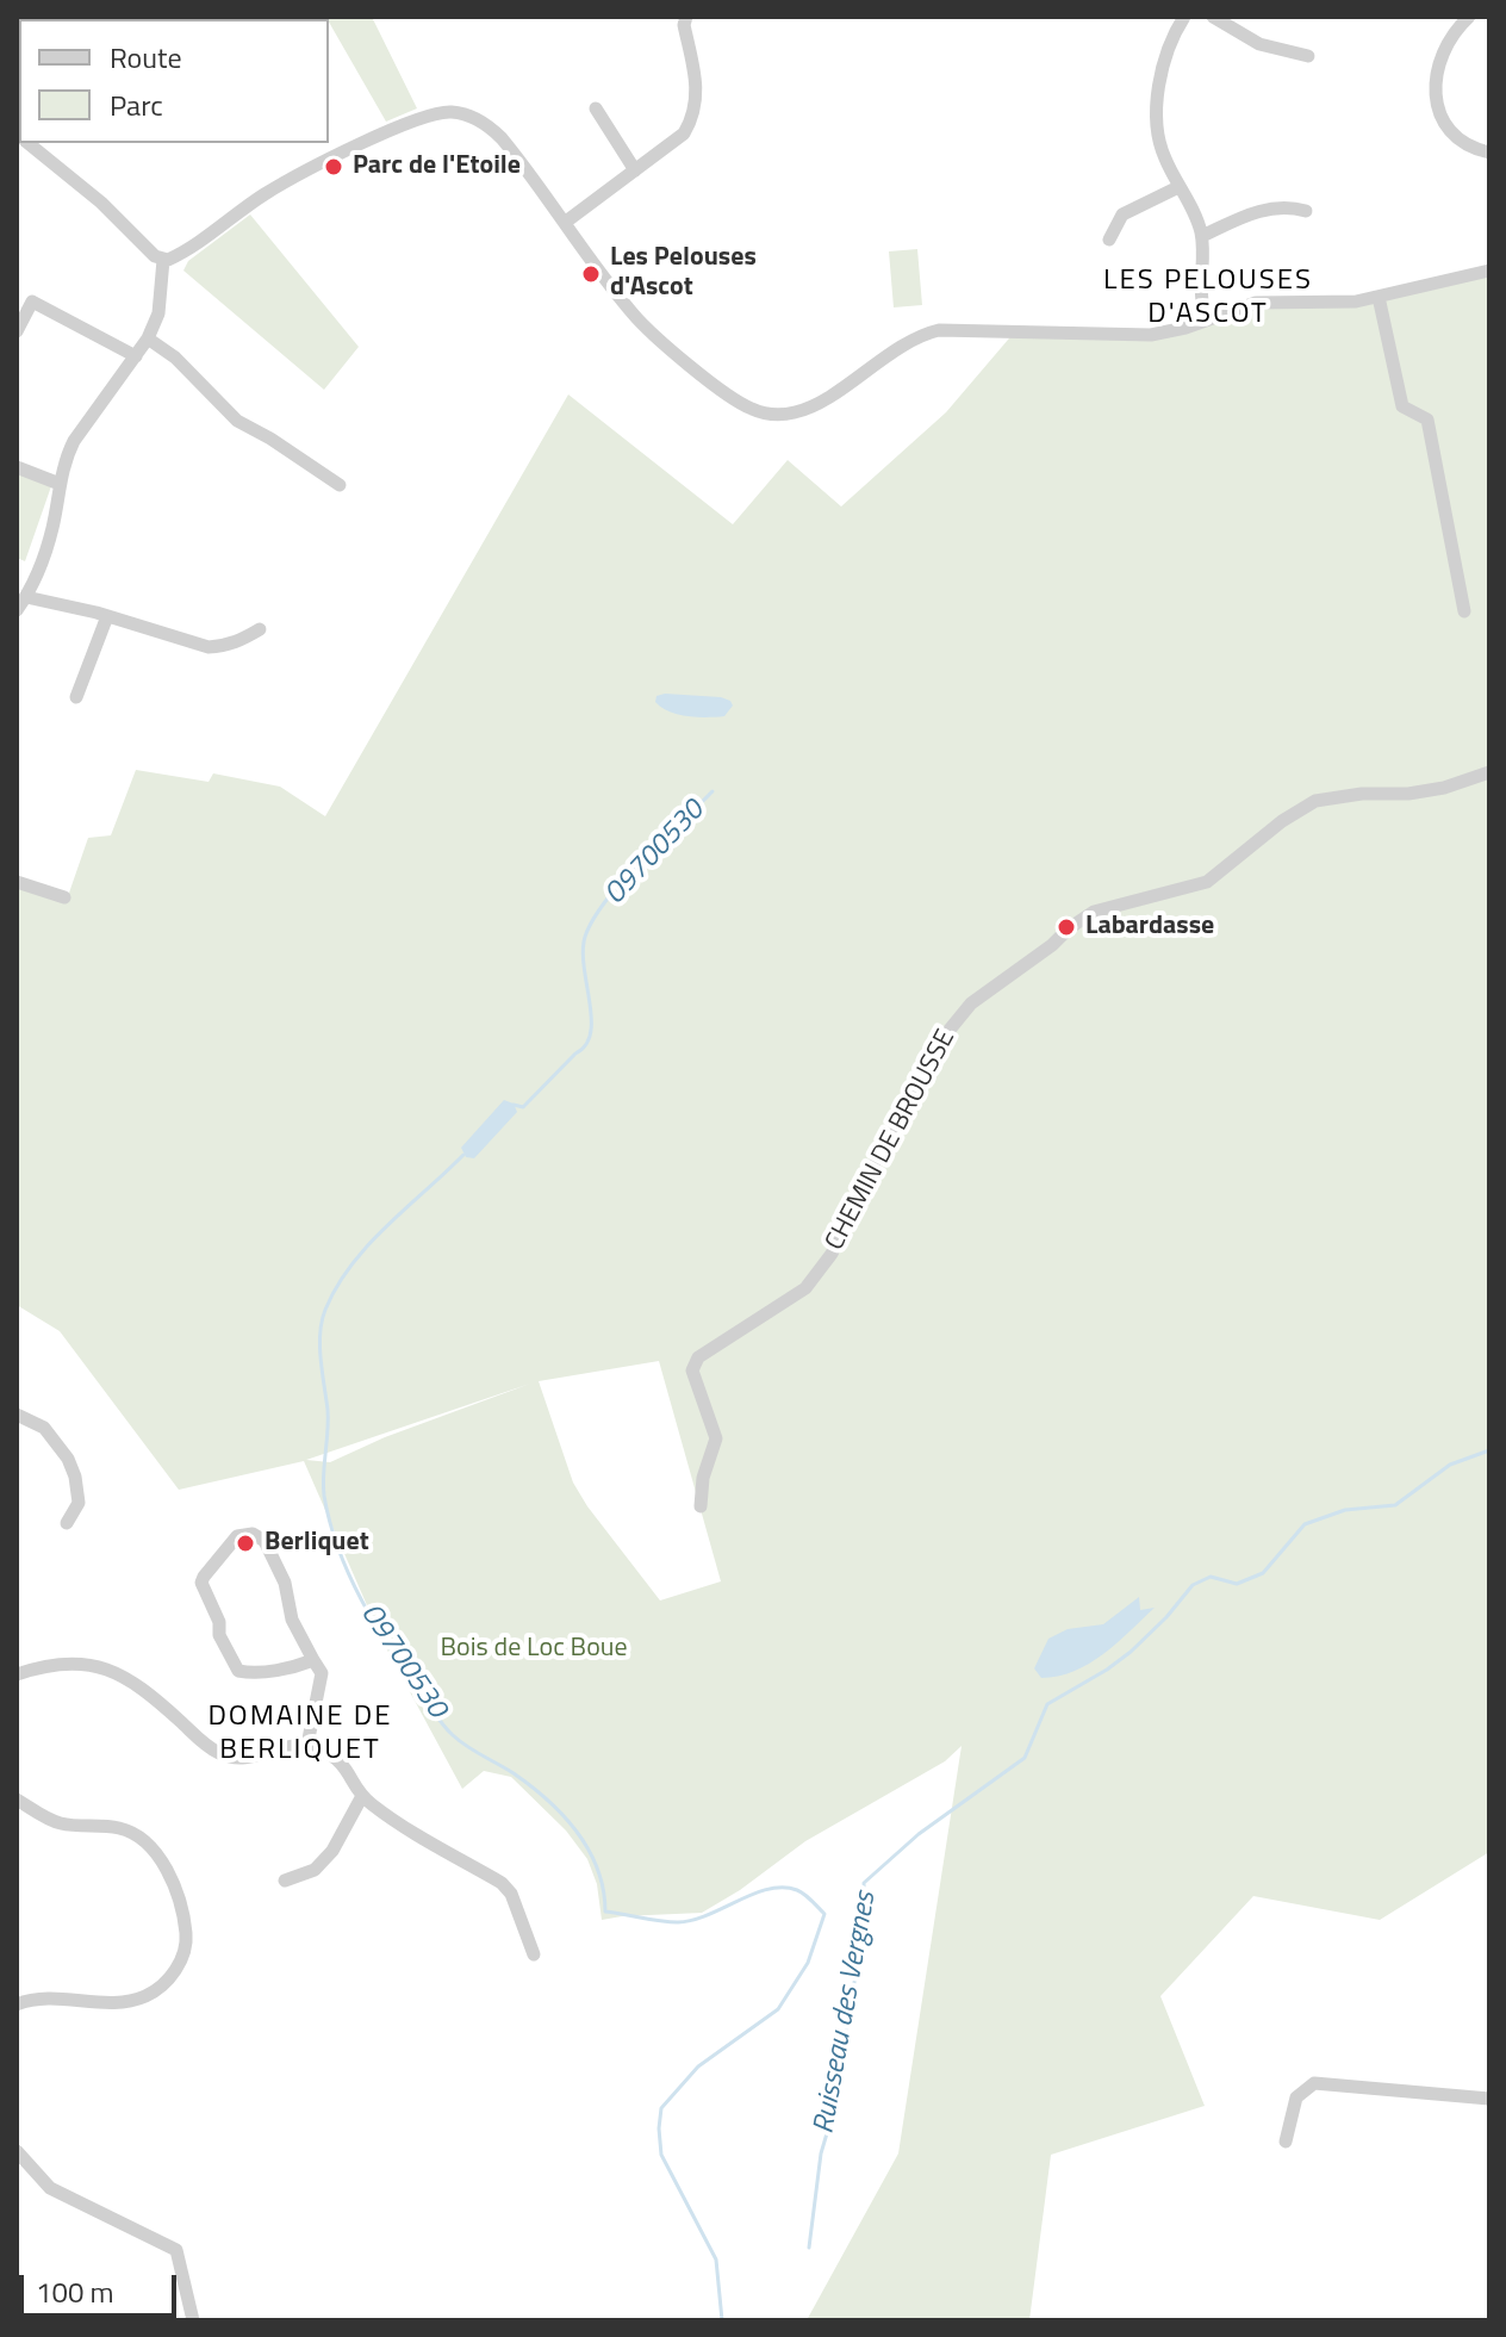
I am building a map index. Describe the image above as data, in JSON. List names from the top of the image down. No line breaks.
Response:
{"streets":{"street":["CHEMIN DE BROUSSE"]},"districts":["LES PELOUSES D'ASCOT","DOMAINE DE BERLIQUET"],"water":["O9700530","Ruisseau des Vergnes"],"parks":["Bois de Loc Boue"],"places":["Parc de l'Etoile","Les Pelouses d'Ascot","Labardasse","Berliquet"],"legend":["Route","Parc"],"scale_bar":"100 m"}
